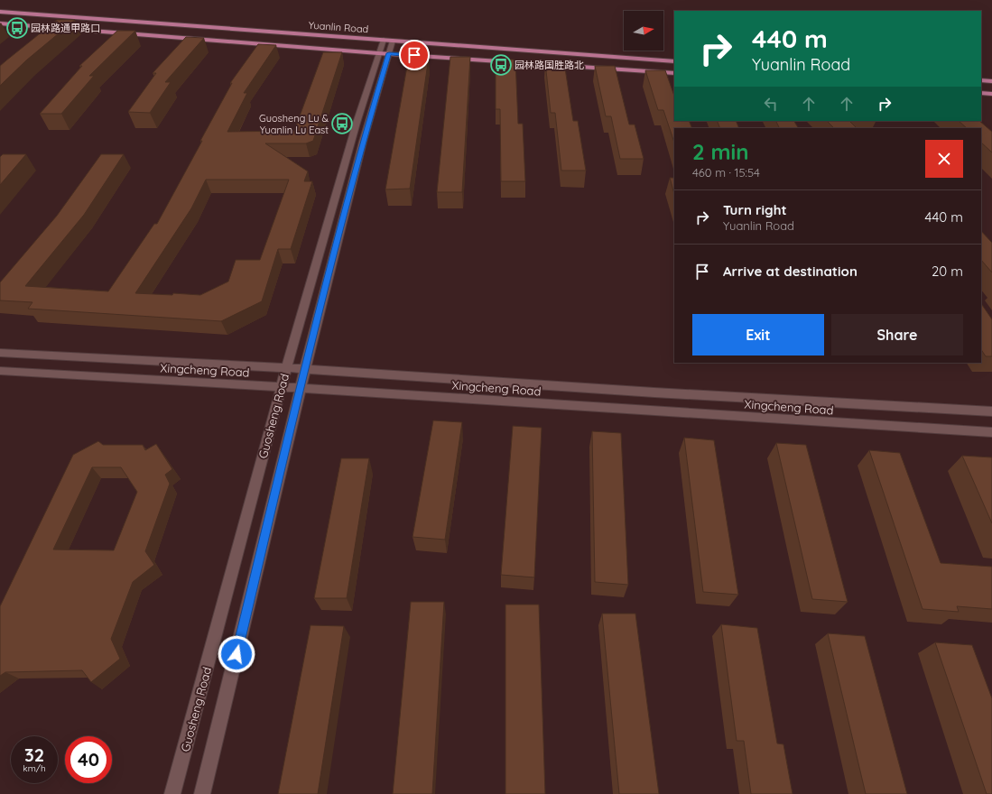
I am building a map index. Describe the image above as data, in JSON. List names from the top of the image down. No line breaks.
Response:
{"streets":{"main road":["Yuanlin Road"],"street":["Xingcheng Road","Guosheng Road"]},"crossings":[["Yuanlin Road","Guosheng Road"],["Xingcheng Road","Guosheng Road"]],"places":{"bus stop":["园林路通甲路口","园林路国胜路北","Guosheng Lu & Yuanlin Lu East"]},"north":"right","page":{"turn":["440 m","Yuanlin Road"],"heading":["2 min","460 m · 15:54"],"list":[{"name":"Turn right","note":"Yuanlin Road","value":"440 m"},{"name":"Arrive at destination","value":"20 m"}],"buttons":["Exit","Share"],"speed":"32 km/h","limit":"40"}}
